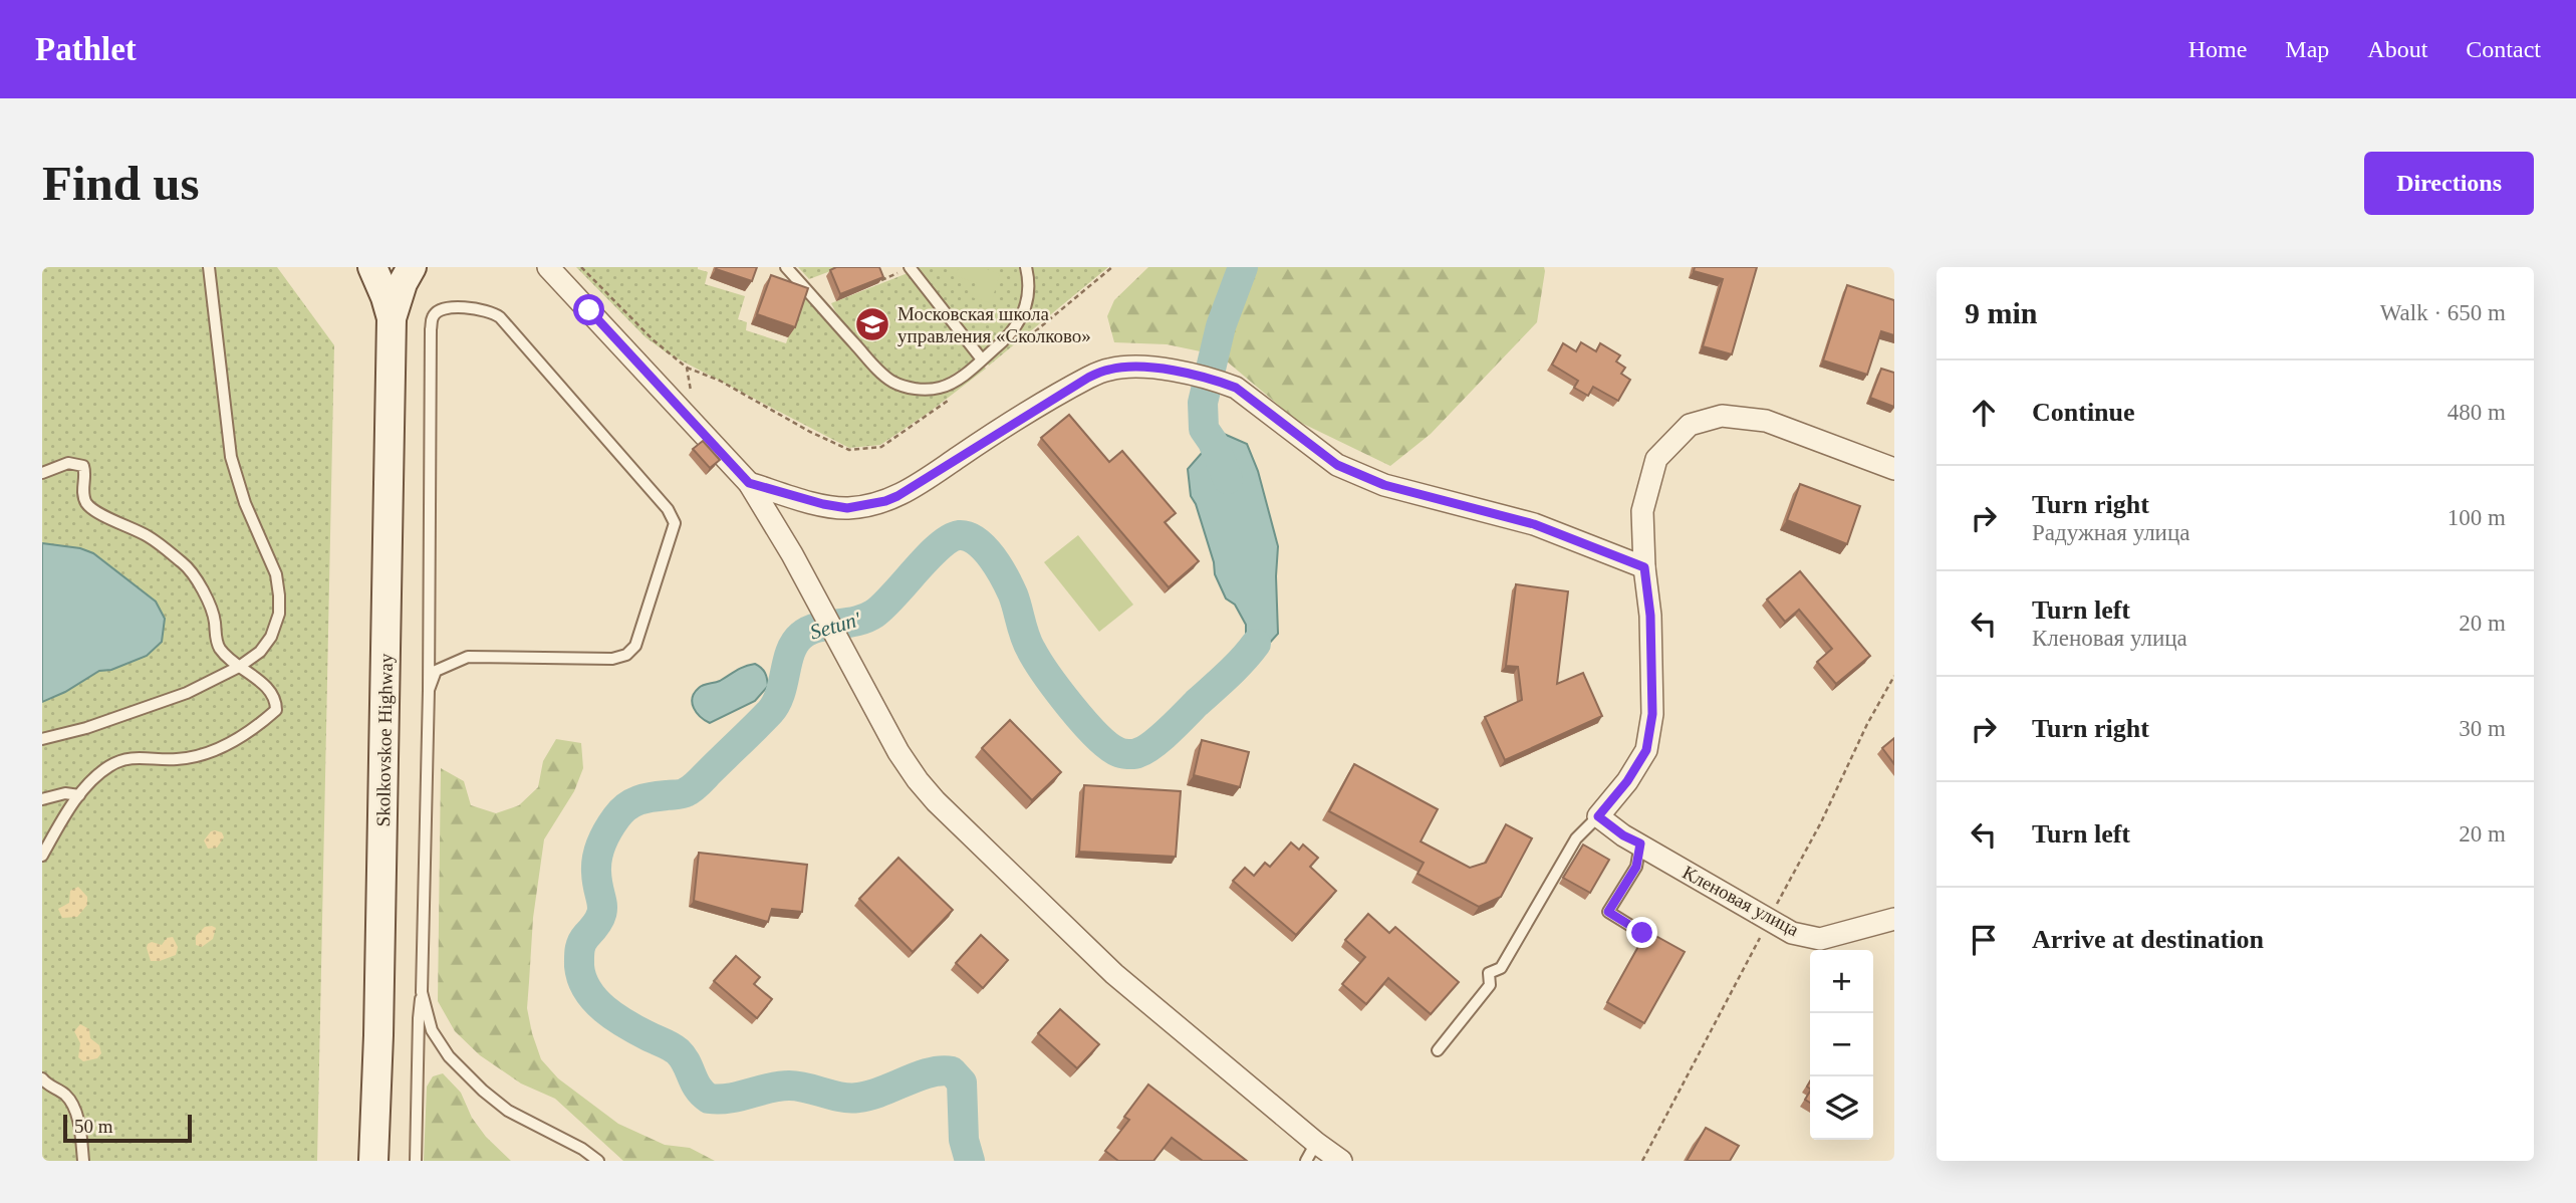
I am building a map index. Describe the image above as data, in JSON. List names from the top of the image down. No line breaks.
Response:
{"streets":{"street":["Skolkovskoe Highway","Кленовая улица"]},"water":["Setun'"],"places":{"school or university":["Московская школа управления «Сколково»"]},"scale_bar":"50 m","page":{"header":"Pathlet","nav":["Home","Map","About","Contact"],"buttons":"Directions","title":"Find us","heading":["9 min","Walk · 650 m"],"list":[["Continue","480 m"],["Turn right","Радужная улица","100 m"],["Turn left","Кленовая улица","20 m"],["Turn right","30 m"],["Turn left","20 m"],"Arrive at destination"],"map_buttons":["+","−"],"scale":"50 m"}}
